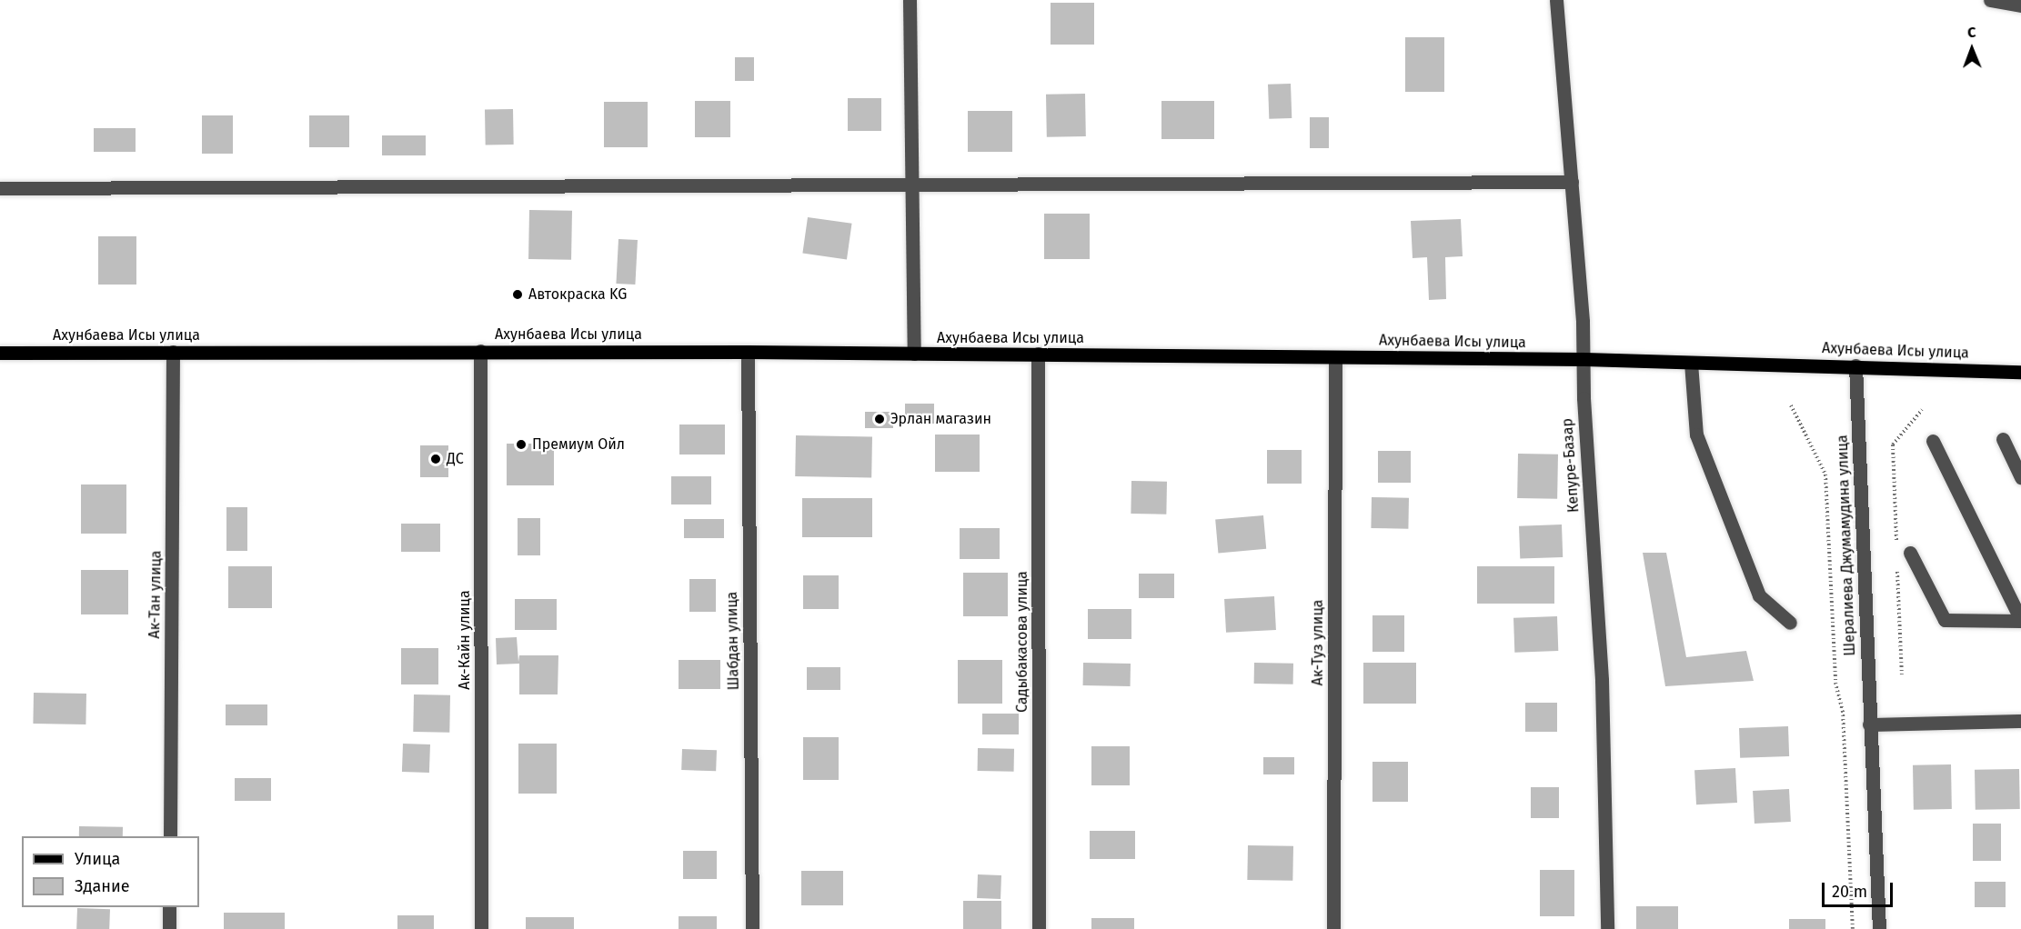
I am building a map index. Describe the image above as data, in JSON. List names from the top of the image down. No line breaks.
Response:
{"streets":{"main road":["Ахунбаева Исы улица"],"street":["Кепуре-Базар","Шералиева Джумамудина улица","Ак-Тан улица","Ак-Кайн улица","Шабдан улица","Садыбакасова улица","Ак-Туз улица"]},"crossings":[["Ахунбаева Исы улица","Кепуре-Базар"],["Ахунбаева Исы улица","Шералиева Джумамудина улица"],["Ахунбаева Исы улица","Ак-Тан улица"],["Ахунбаева Исы улица","Ак-Кайн улица"],["Ахунбаева Исы улица","Шабдан улица"],["Ахунбаева Исы улица","Садыбакасова улица"],["Ахунбаева Исы улица","Ак-Туз улица"]],"places":["Автокраска KG","Эрлан магазин","Премиум Ойл","ДС"],"legend":["Улица","Здание"],"scale_bar":"20 m","north":"top"}
